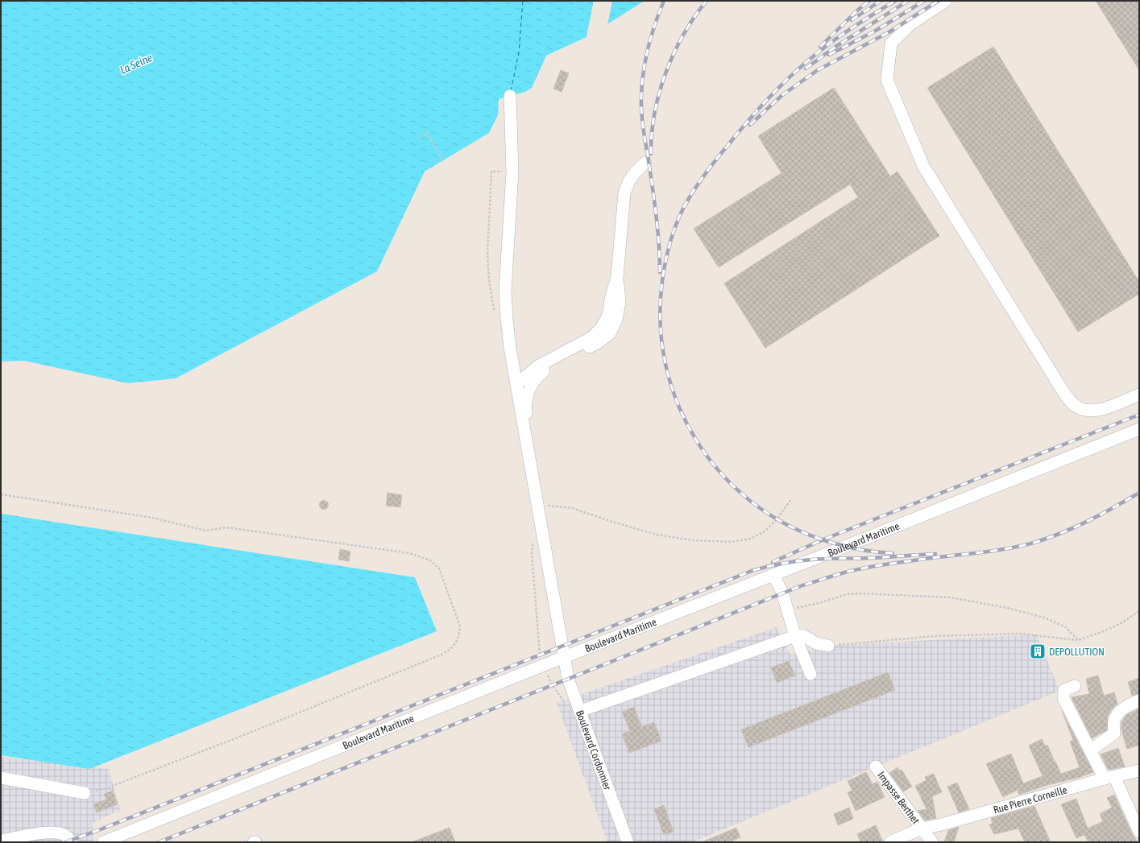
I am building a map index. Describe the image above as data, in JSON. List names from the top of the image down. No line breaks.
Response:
{"streets":{"street":["Boulevard Maritime","Boulevard Cordonnier","Impasse Berthet","Rue Pierre Corneille"]},"crossings":[["Boulevard Maritime","Boulevard Cordonnier"],["Impasse Berthet","Rue Pierre Corneille"]],"water":["La Seine"],"places":{"building":["DEPOLLUTION"]}}
